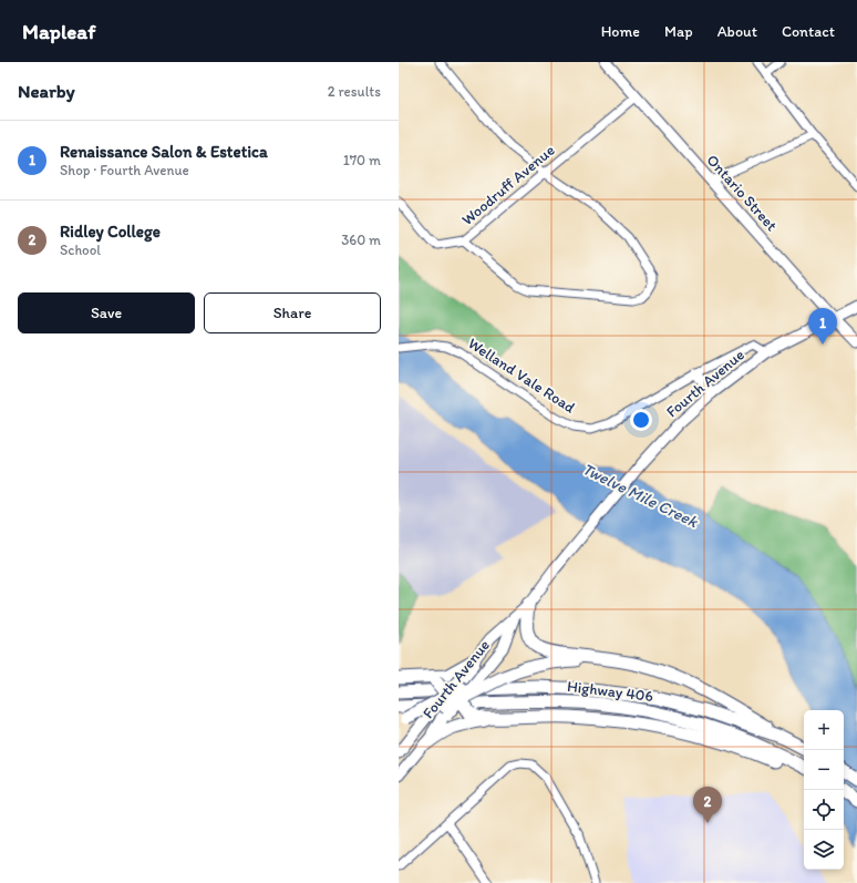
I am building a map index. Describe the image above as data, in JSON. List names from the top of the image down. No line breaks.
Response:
{"streets":{"highway":["Highway 406"],"main road":["Ontario Street","Fourth Avenue"],"street":["Woodruff Avenue","Welland Vale Road"]},"crossings":[["Woodruff Avenue","Ontario Street"],["Ontario Street","Fourth Avenue"],["Welland Vale Road","Fourth Avenue"]],"water":["Twelve Mile Creek"],"page":{"header":"Mapleaf","nav":["Home","Map","About","Contact"],"heading":["Nearby","2 results"],"list":[{"mark":"1","name":"Renaissance Salon & Estetica","note":"Shop · Fourth Avenue","value":"170 m"},{"mark":"2","name":"Ridley College","note":"School","value":"360 m"}],"buttons":["Save","Share"],"pins":["1","2"],"map_buttons":["+","−"]}}
